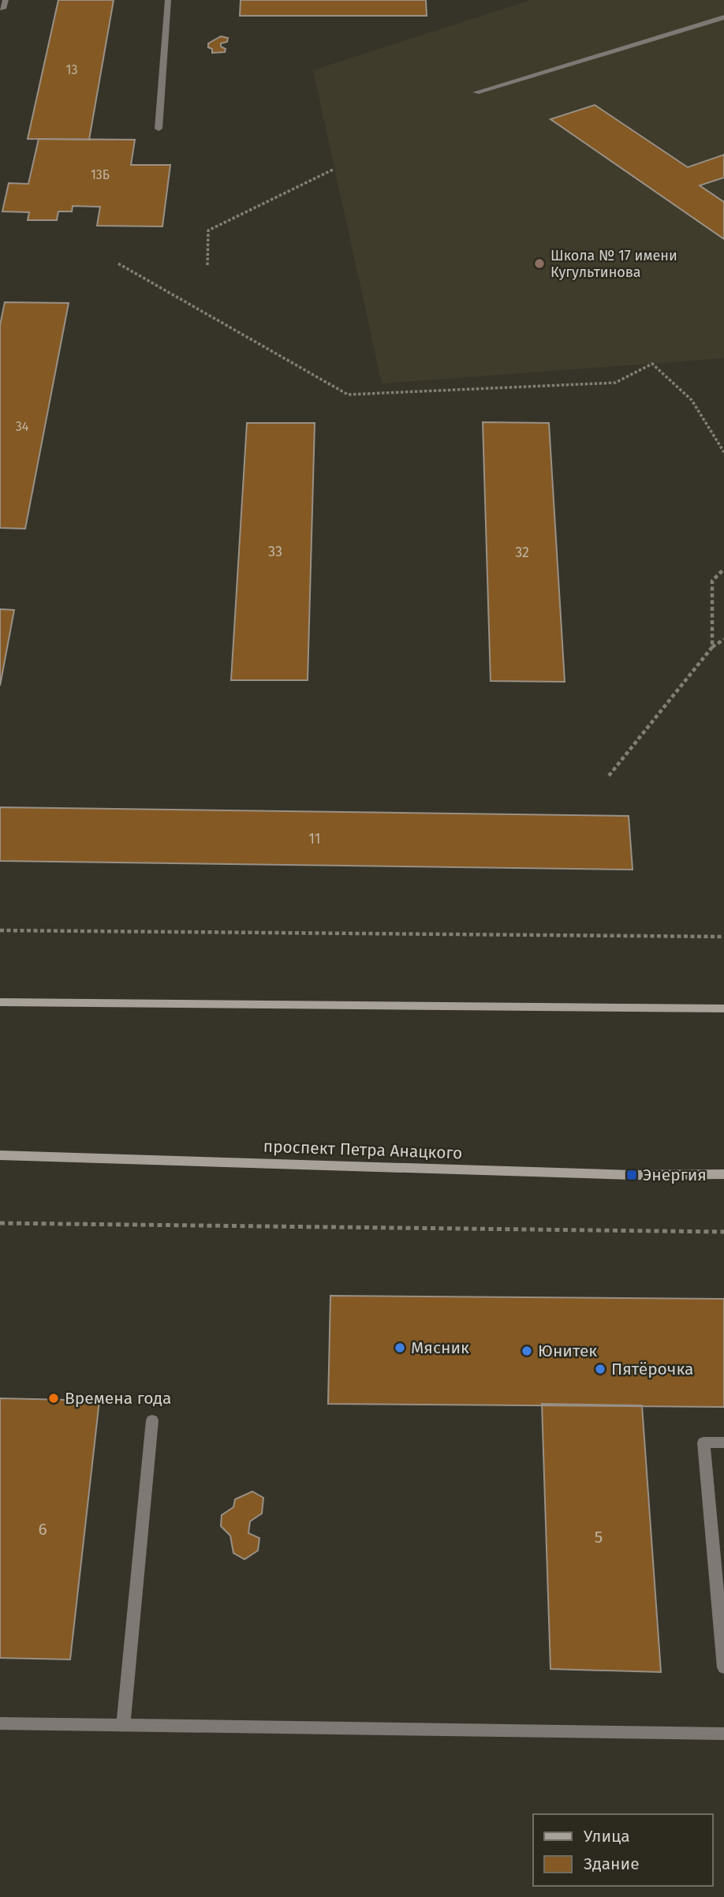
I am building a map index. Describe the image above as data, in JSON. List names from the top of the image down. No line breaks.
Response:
{"streets":{"main road":["проспект Петра Анацкого"]},"places":{"other":["Школа № 17 имени Кугультинова","Мясник","Юнитек","Пятёрочка","Времена года"],"transit":["Энергия"]},"house_numbers":["13","13Б","34","33","32","11","6","5"],"legend":["Улица","Здание"]}
